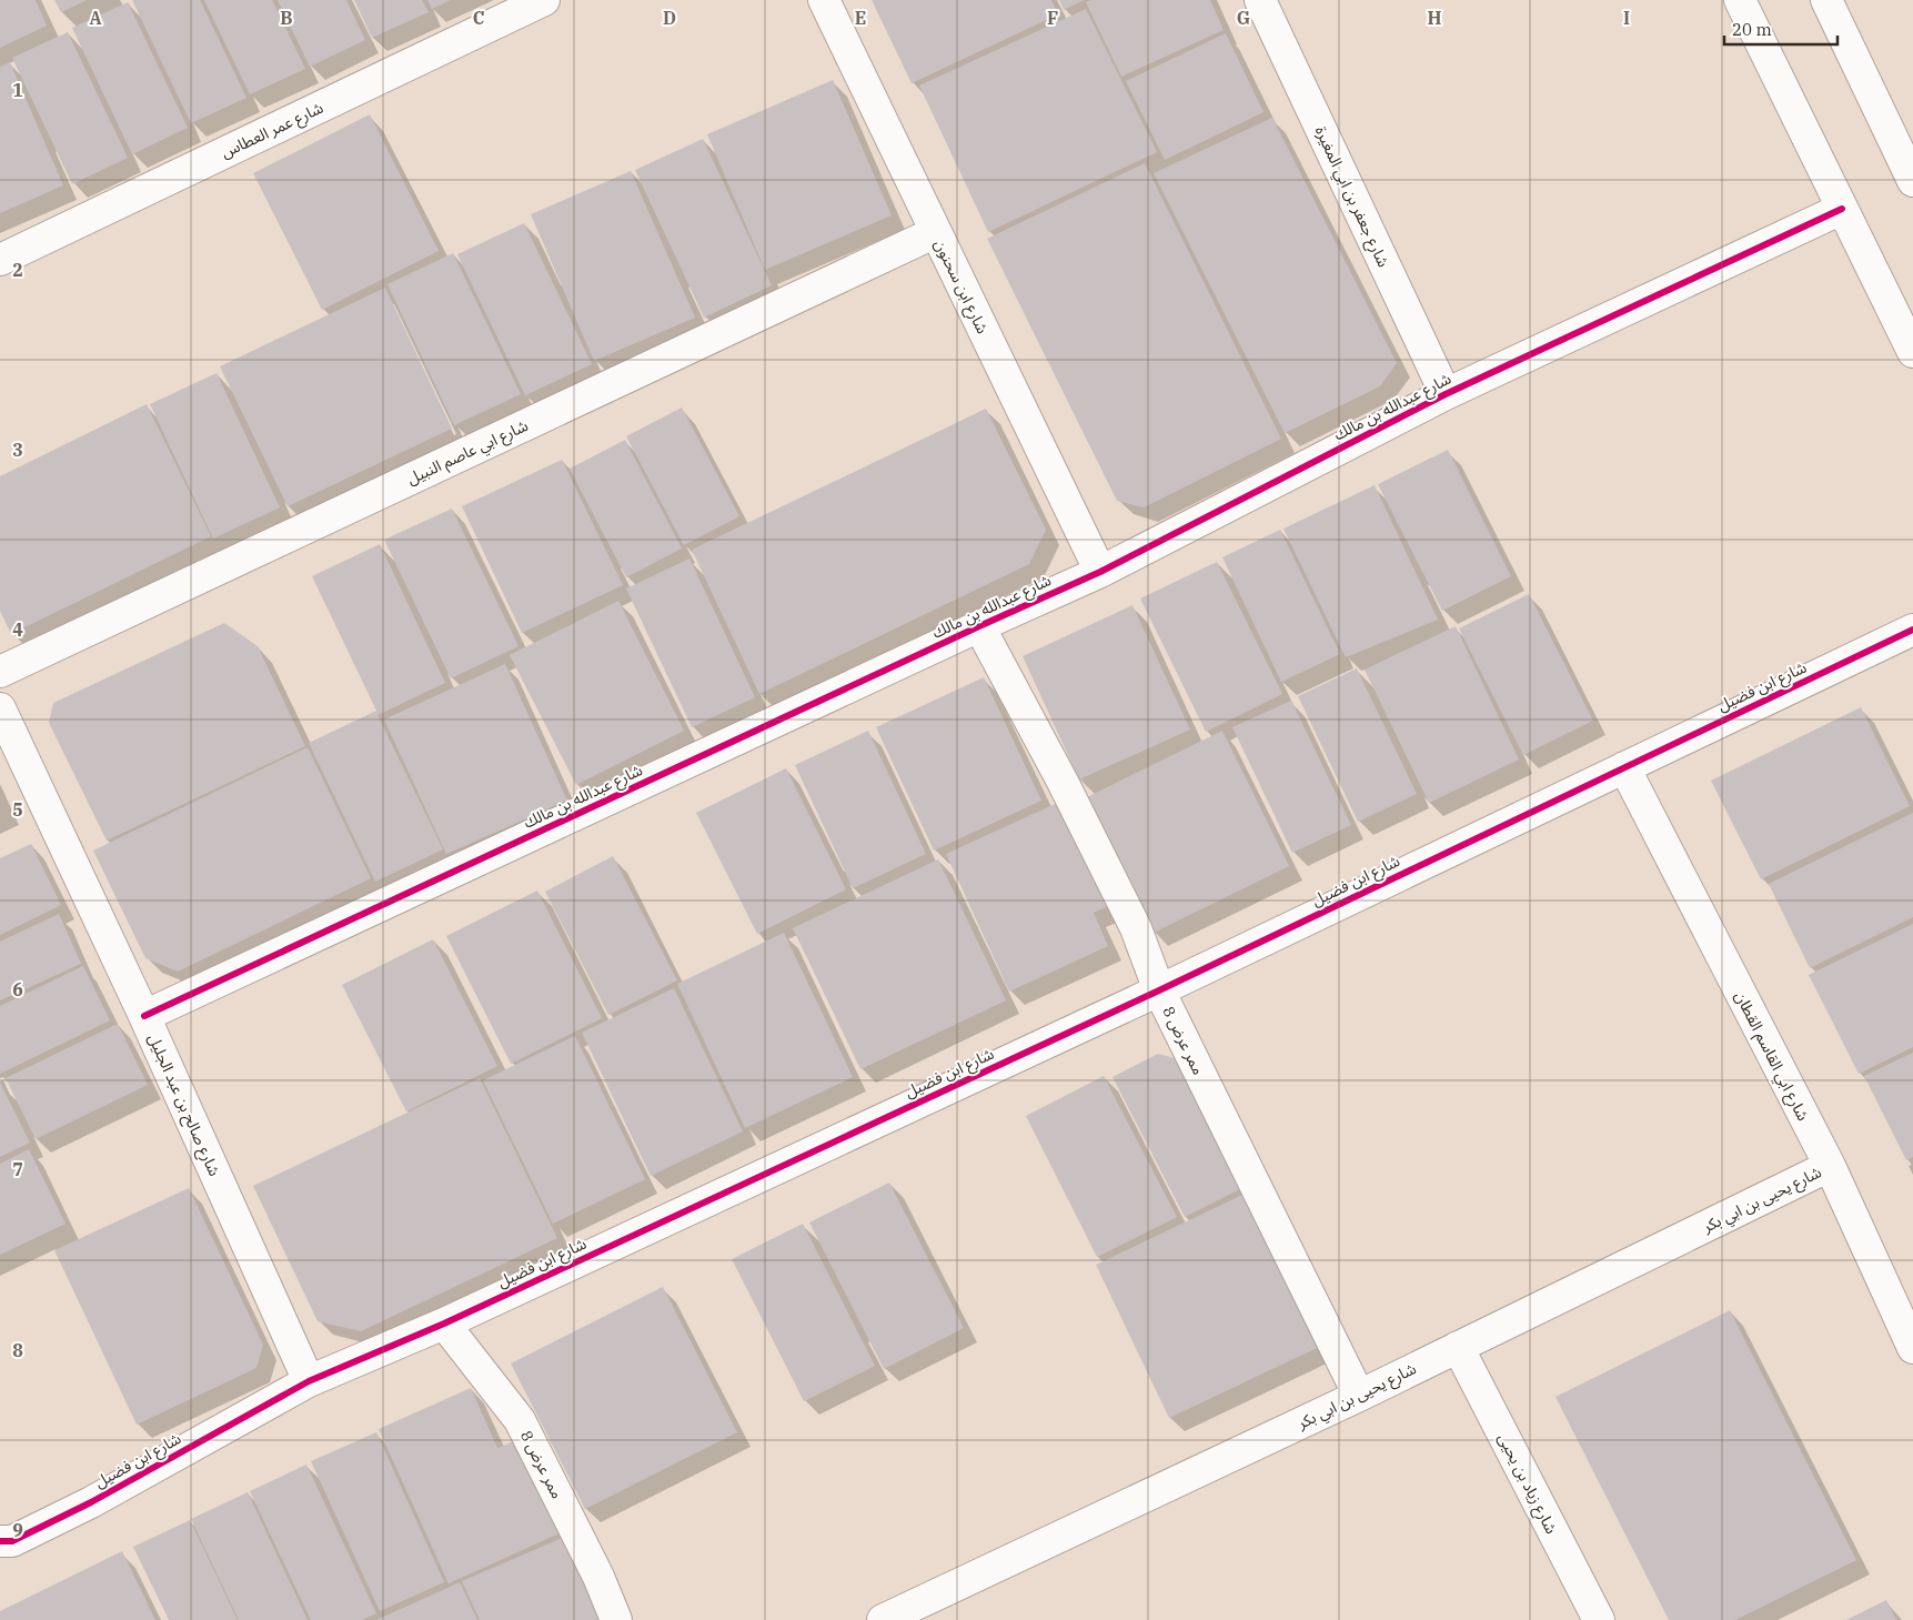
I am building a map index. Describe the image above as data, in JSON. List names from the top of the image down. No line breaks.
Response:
{"streets":{"street":["شارع عمر العطاس","شارع جعفر بن ابي المغيرة","شارع ابن سحنون","شارع عبدالله بن مالك","شارع ابي عاصم النبيل","شارع ابن فضيل","ممر عرض 8","شارع ابي القاسم القطان","شارع صالح بن عبد الجليل","شارع يحيى بن ابي بكر","شارع زياد بن يحيى"]},"crossings":[["شارع جعفر بن ابي المغيرة","شارع عبدالله بن مالك"],["شارع ابن سحنون","شارع عبدالله بن مالك"],["شارع ابن سحنون","شارع ابي عاصم النبيل"],["شارع عبدالله بن مالك","ممر عرض 8"],["شارع عبدالله بن مالك","شارع صالح بن عبد الجليل"],["شارع ابن فضيل","ممر عرض 8"],["شارع ابن فضيل","شارع ابي القاسم القطان"],["شارع ابن فضيل","شارع صالح بن عبد الجليل"],["ممر عرض 8","شارع يحيى بن ابي بكر"],["شارع ابي القاسم القطان","شارع يحيى بن ابي بكر"],["شارع يحيى بن ابي بكر","شارع زياد بن يحيى"]],"scale_bar":"20 m","grid":{"columns":["A","B","C","D","E","F","G","H","I"],"rows":["1","2","3","4","5","6","7","8","9"]}}
